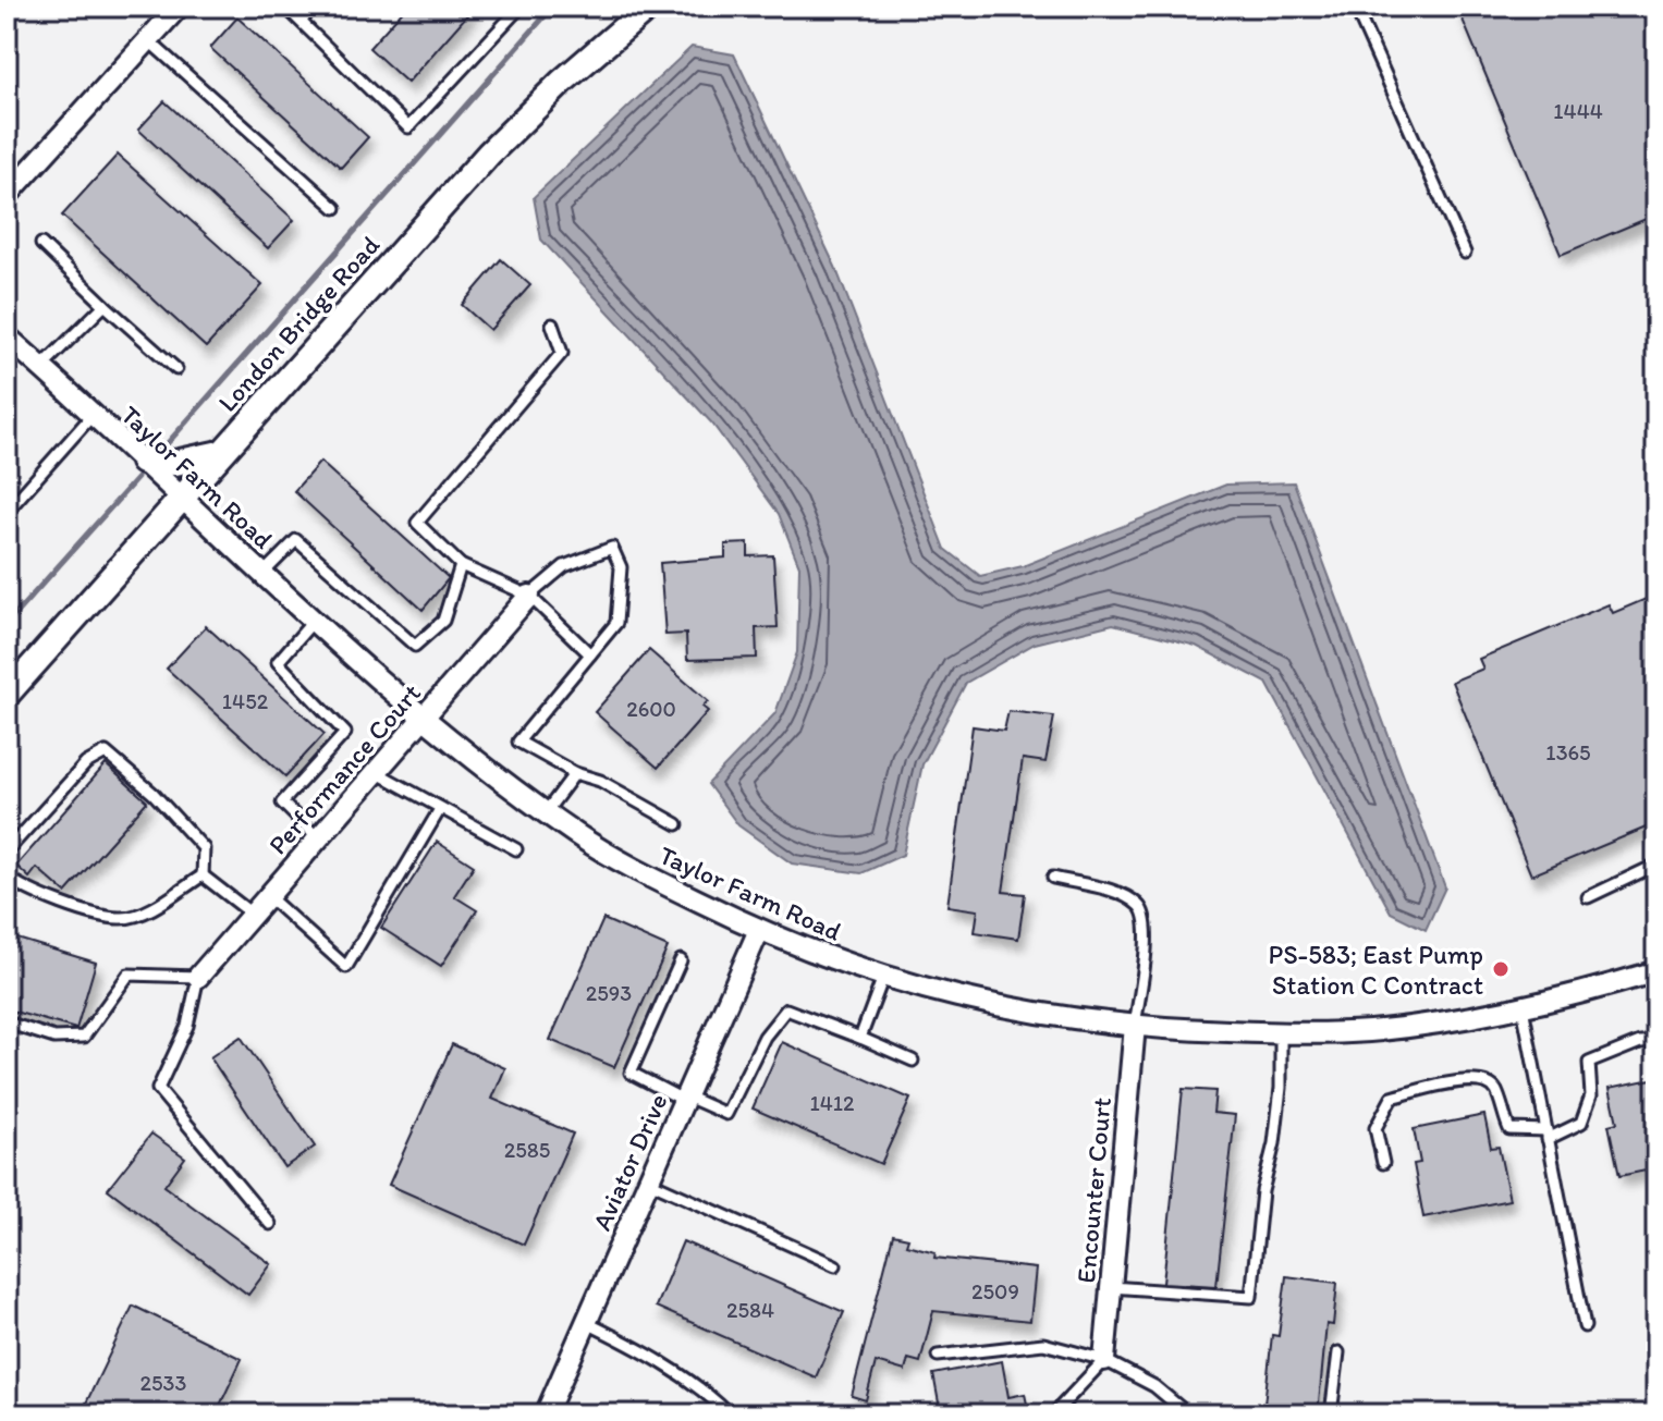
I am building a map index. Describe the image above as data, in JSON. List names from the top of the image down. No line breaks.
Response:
{"streets":{"street":["London Bridge Road","Taylor Farm Road","Performance Court","Aviator Drive","Encounter Court"]},"crossings":[["London Bridge Road","Taylor Farm Road"],["Taylor Farm Road","Performance Court"],["Taylor Farm Road","Aviator Drive"],["Taylor Farm Road","Encounter Court"]],"places":["PS-583; East Pump Station C Contract"],"house_numbers":["1444","1452","2600","1365","2593","1412","2585","2509","2584","2533"]}
